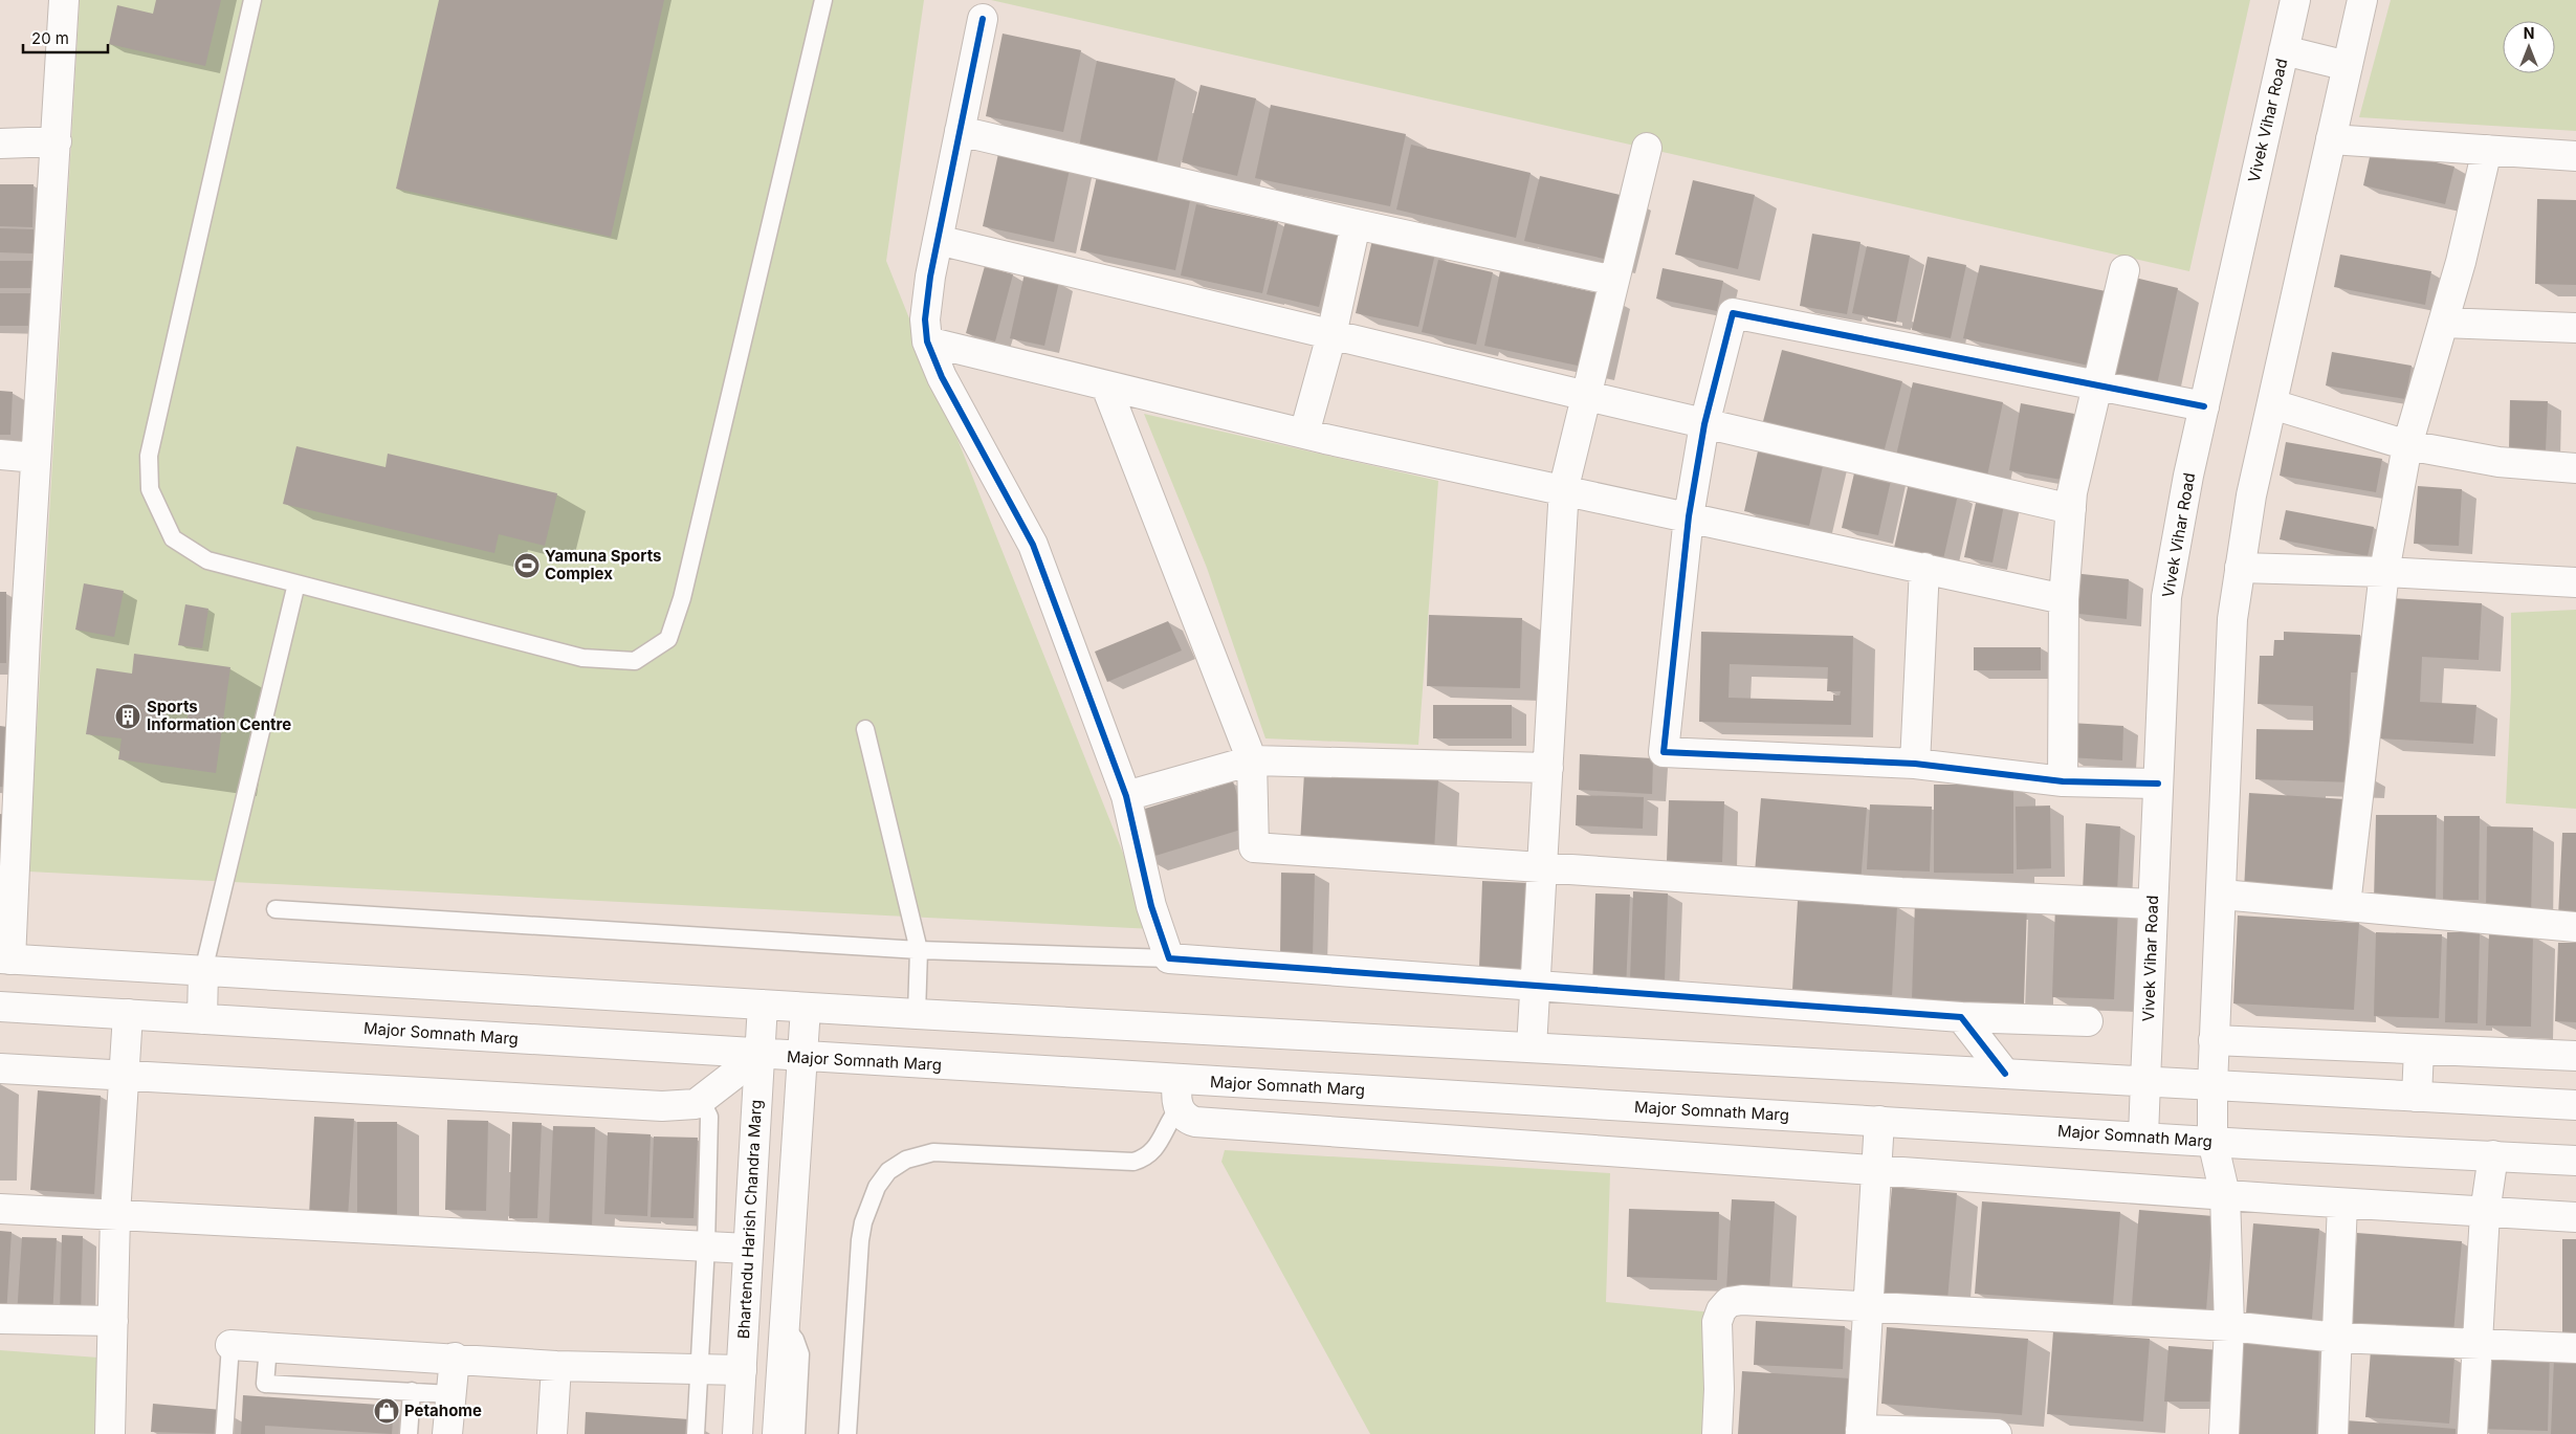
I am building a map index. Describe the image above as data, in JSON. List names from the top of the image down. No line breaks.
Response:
{"streets":{"street":["Vivek Vihar Road","Major Somnath Marg","Bhartendu Harish Chandra Marg"]},"crossings":[["Vivek Vihar Road","Major Somnath Marg"],["Major Somnath Marg","Bhartendu Harish Chandra Marg"]],"places":{"sports":["Yamuna Sports Complex"],"building":["Sports Information Centre"],"shop":["Petahome"]},"scale_bar":"20 m","north":"top"}
